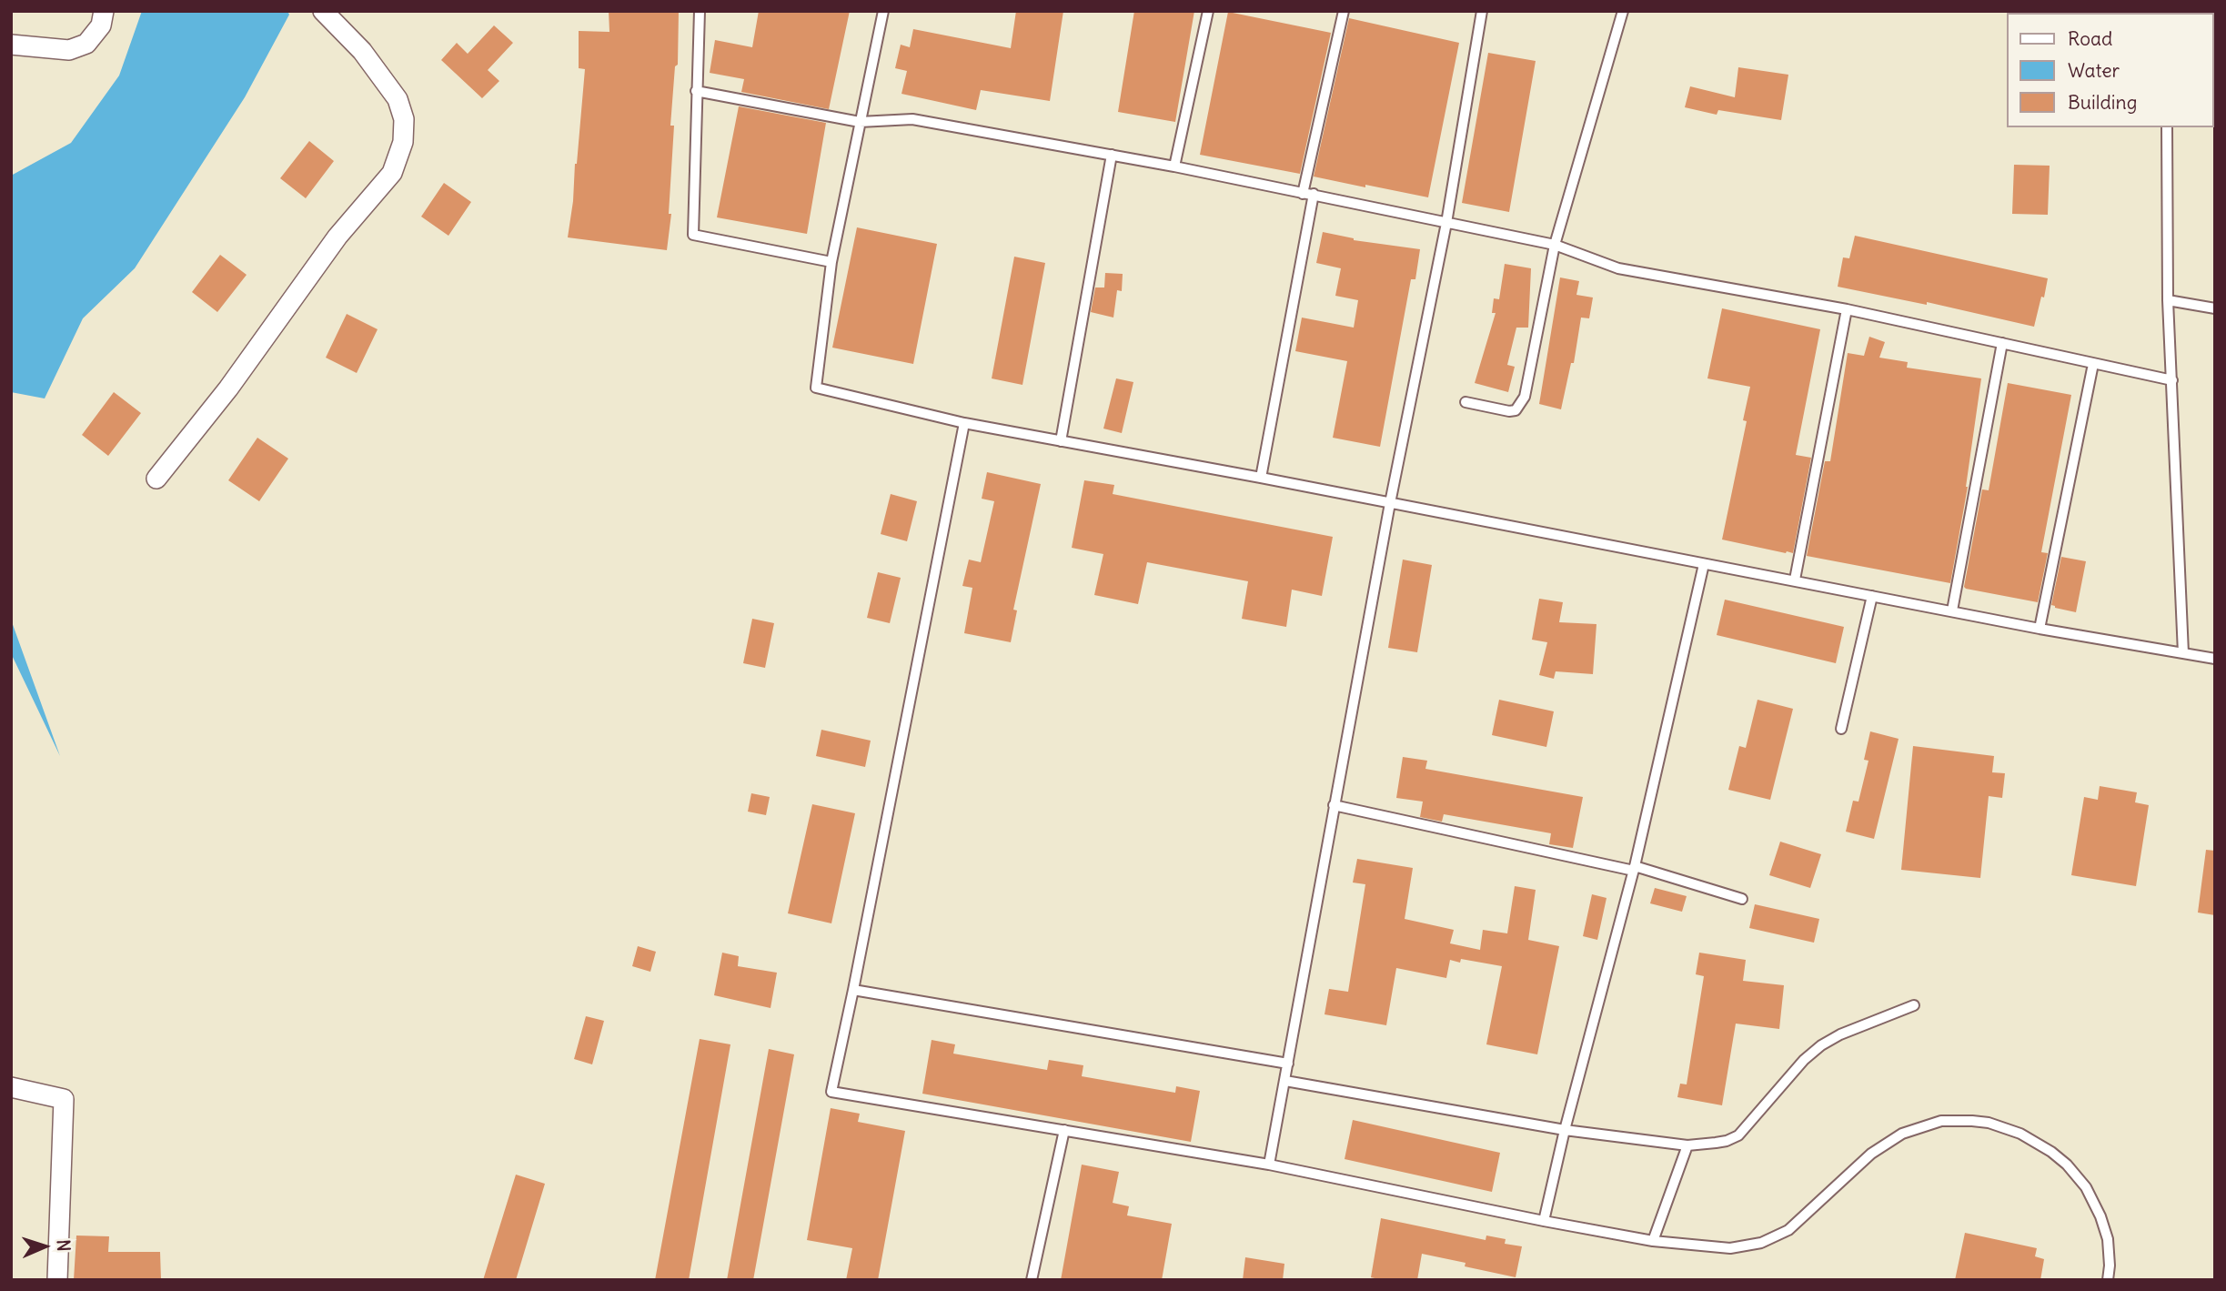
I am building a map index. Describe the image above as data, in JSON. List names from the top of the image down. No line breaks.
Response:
{"legend":["Road","Water","Building"],"north":"right"}
